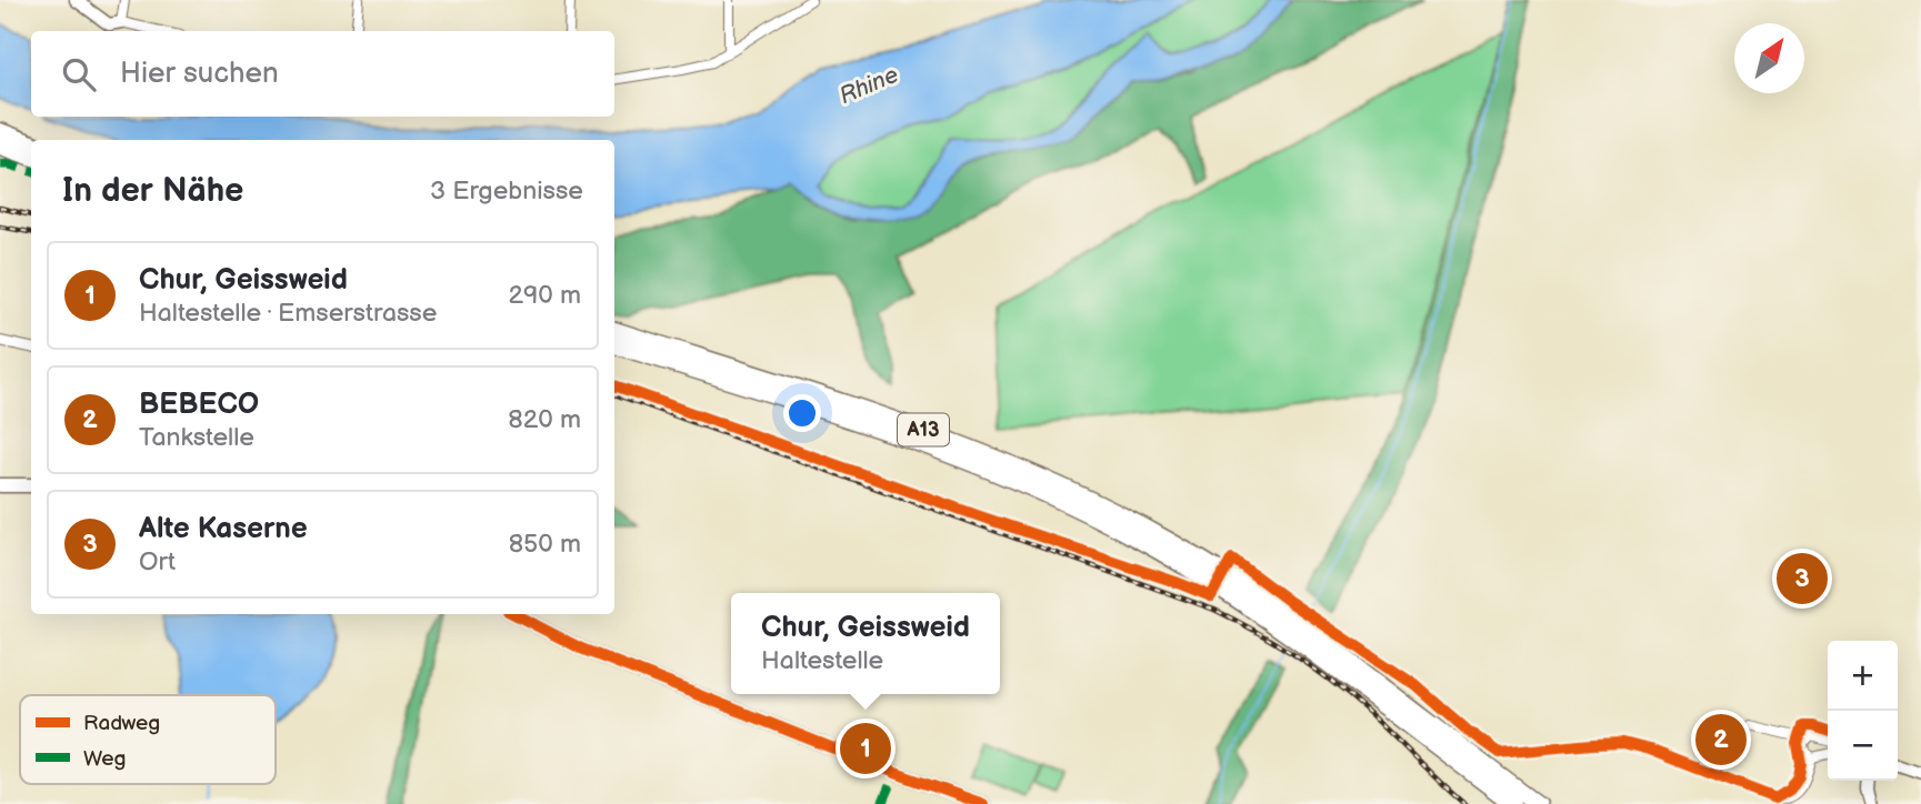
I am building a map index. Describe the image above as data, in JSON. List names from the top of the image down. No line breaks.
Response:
{"streets":{"highway":["A13"]},"water":["Rhine"],"legend":["Radweg","Weg"],"north":"top right","page":{"search":"Hier suchen","heading":["In der Nähe","3 Ergebnisse"],"list":[{"mark":"1","name":"Chur, Geissweid","note":"Haltestelle · Emserstrasse","value":"290 m"},{"mark":"2","name":"BEBECO","note":"Tankstelle","value":"820 m"},{"mark":"3","name":"Alte Kaserne","note":"Ort","value":"850 m"}],"pins":["3","2","1"],"popup":["Chur, Geissweid","Haltestelle"],"map_buttons":["+","−"]}}
